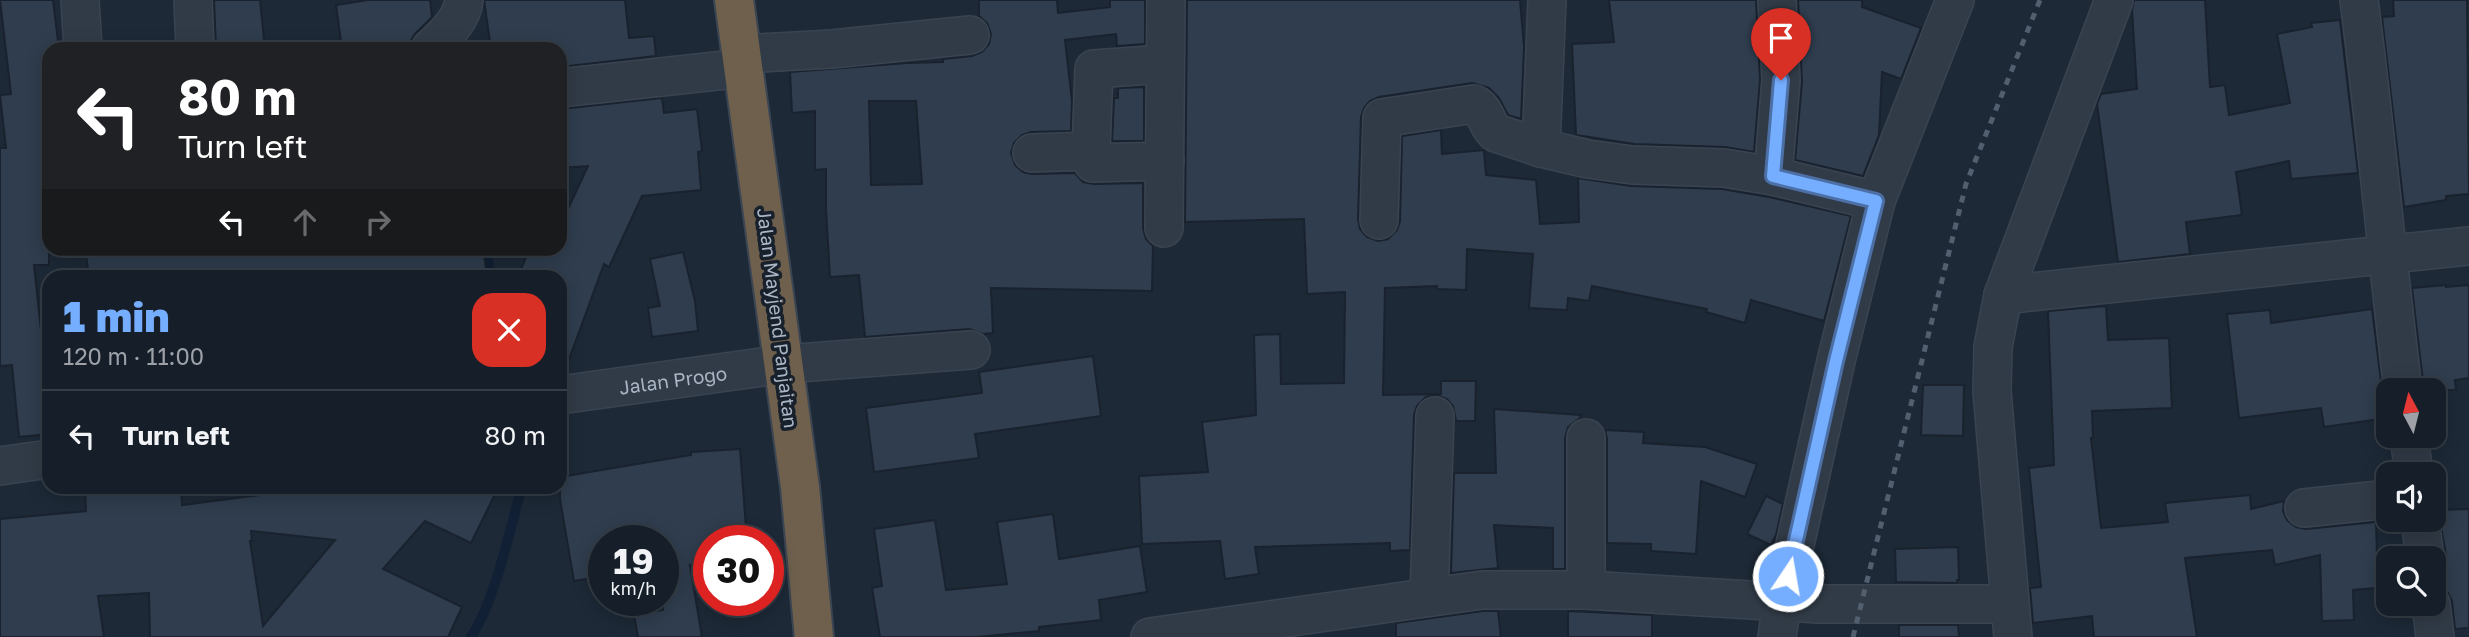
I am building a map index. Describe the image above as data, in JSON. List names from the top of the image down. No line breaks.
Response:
{"streets":{"highway":["Jalan Mayjend Panjaitan"],"street":["Jalan Progo"]},"crossings":[["Jalan Mayjend Panjaitan","Jalan Progo"]],"north":"top","page":{"turn":["80 m","Turn left"],"heading":["1 min","120 m · 11:00"],"list":[{"name":"Turn left","value":"80 m"}],"speed":"19 km/h","limit":"30"}}
